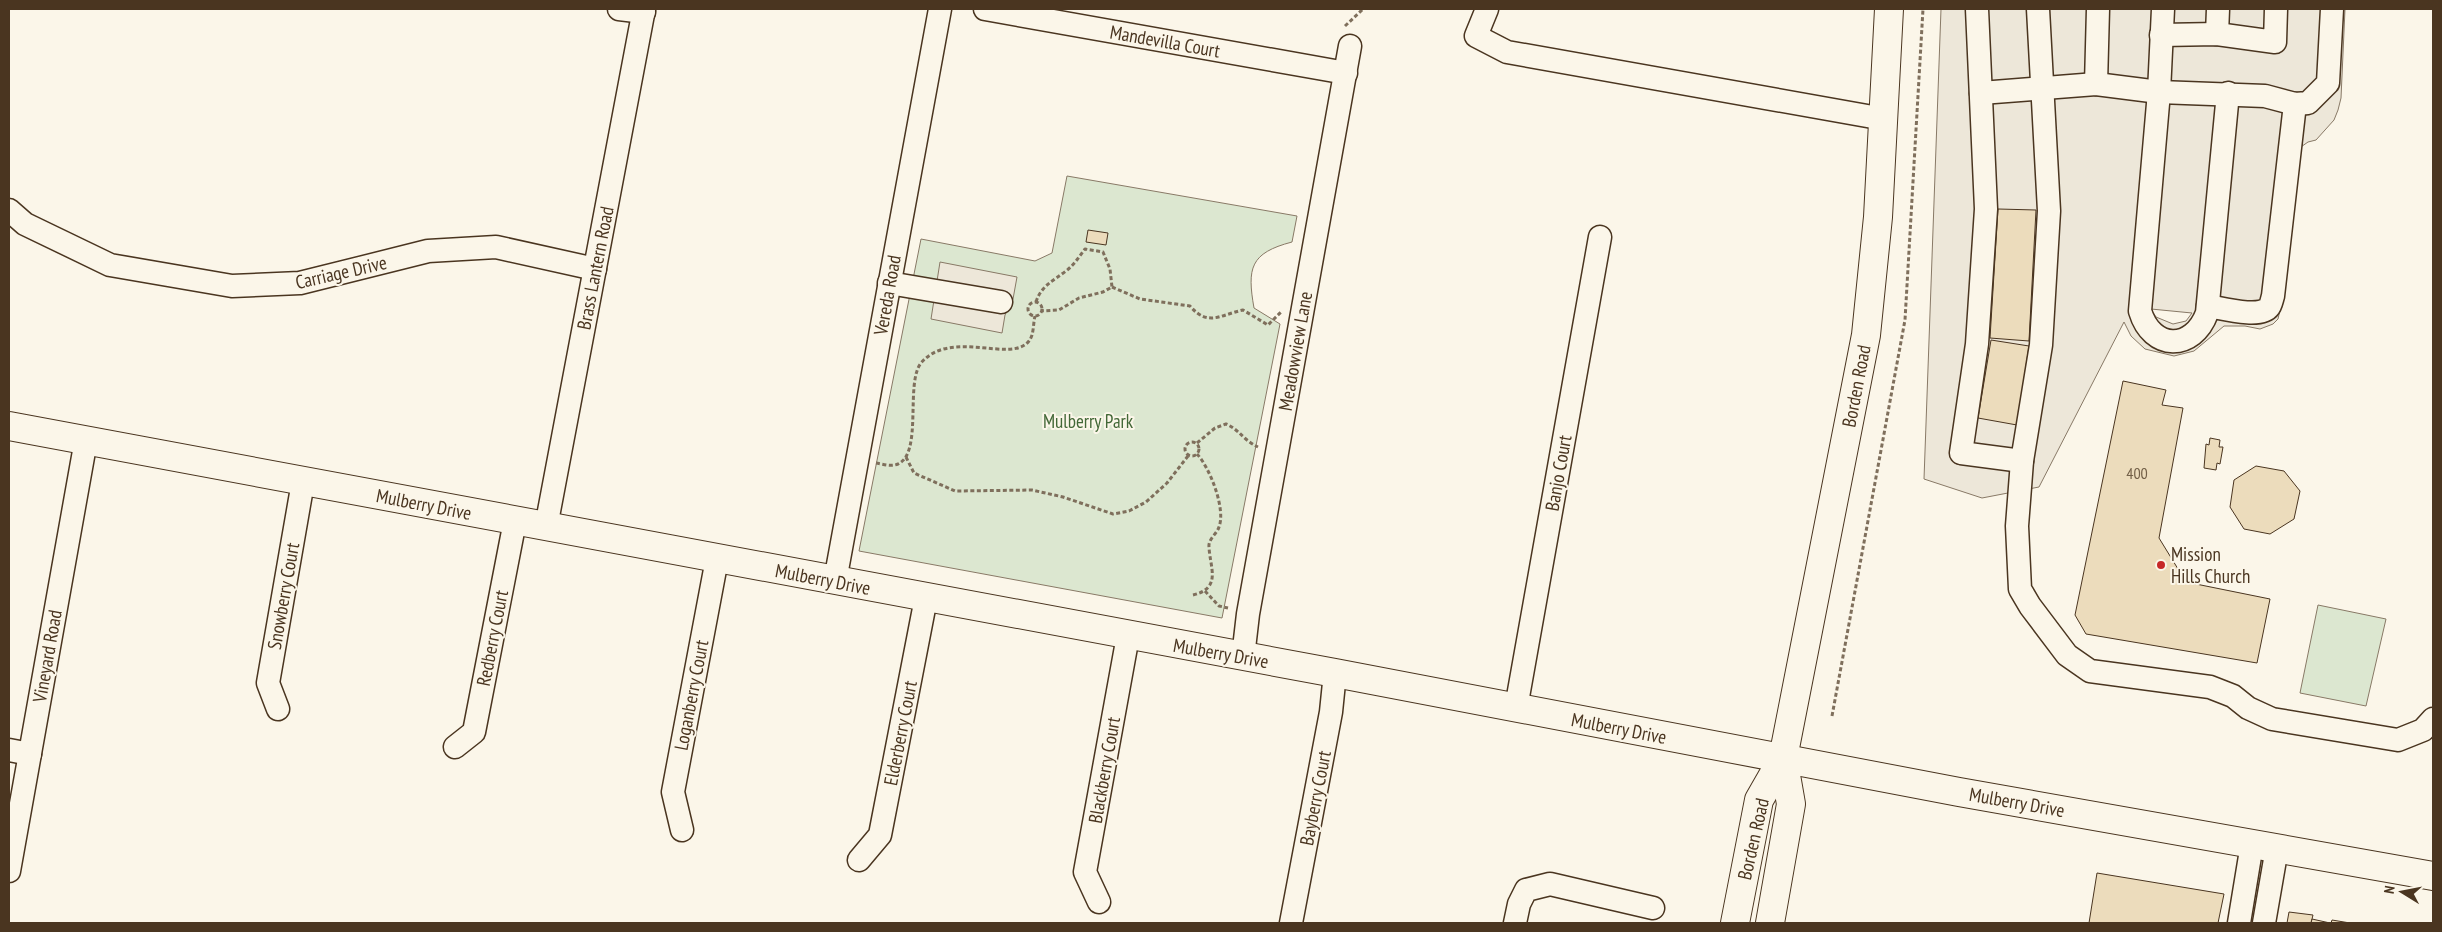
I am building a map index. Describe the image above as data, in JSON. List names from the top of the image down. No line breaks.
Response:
{"streets":{"main road":["Borden Road","Mulberry Drive"],"street":["Mandevilla Court","Brass Lantern Road","Carriage Drive","Vereda Road","Meadowview Lane","Banjo Court","Snowberry Court","Redberry Court","Vineyard Road","Loganberry Court","Elderberry Court","Blackberry Court","Bayberry Court"]},"crossings":[["Mandevilla Court","Meadowview Lane"],["Brass Lantern Road","Carriage Drive"],["Brass Lantern Road","Mulberry Drive"],["Vereda Road","Mulberry Drive"],["Meadowview Lane","Mulberry Drive"],["Borden Road","Mulberry Drive"],["Banjo Court","Mulberry Drive"],["Mulberry Drive","Snowberry Court"],["Mulberry Drive","Redberry Court"],["Mulberry Drive","Vineyard Road"],["Mulberry Drive","Loganberry Court"],["Mulberry Drive","Elderberry Court"],["Mulberry Drive","Blackberry Court"],["Mulberry Drive","Bayberry Court"]],"parks":["Mulberry Park"],"places":["Mission Hills Church"],"house_numbers":["400"],"north":"left"}
